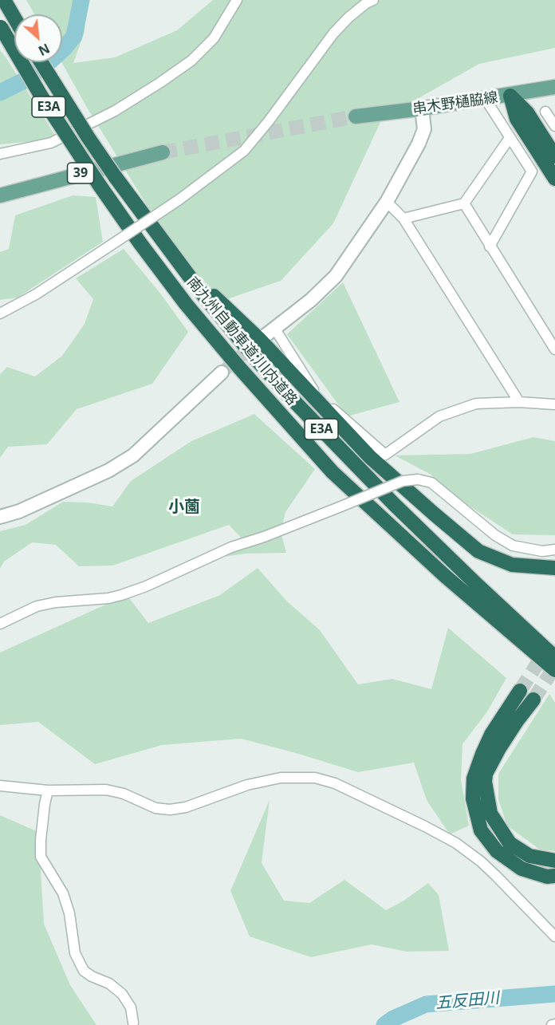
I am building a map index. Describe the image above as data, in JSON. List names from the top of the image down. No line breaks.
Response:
{"streets":{"highway":["E3A","南九州自動車道;川内道路"],"main road":["串木野樋脇線","39"]},"districts":["小薗"],"water":["五反田川"],"north":"bottom right"}
